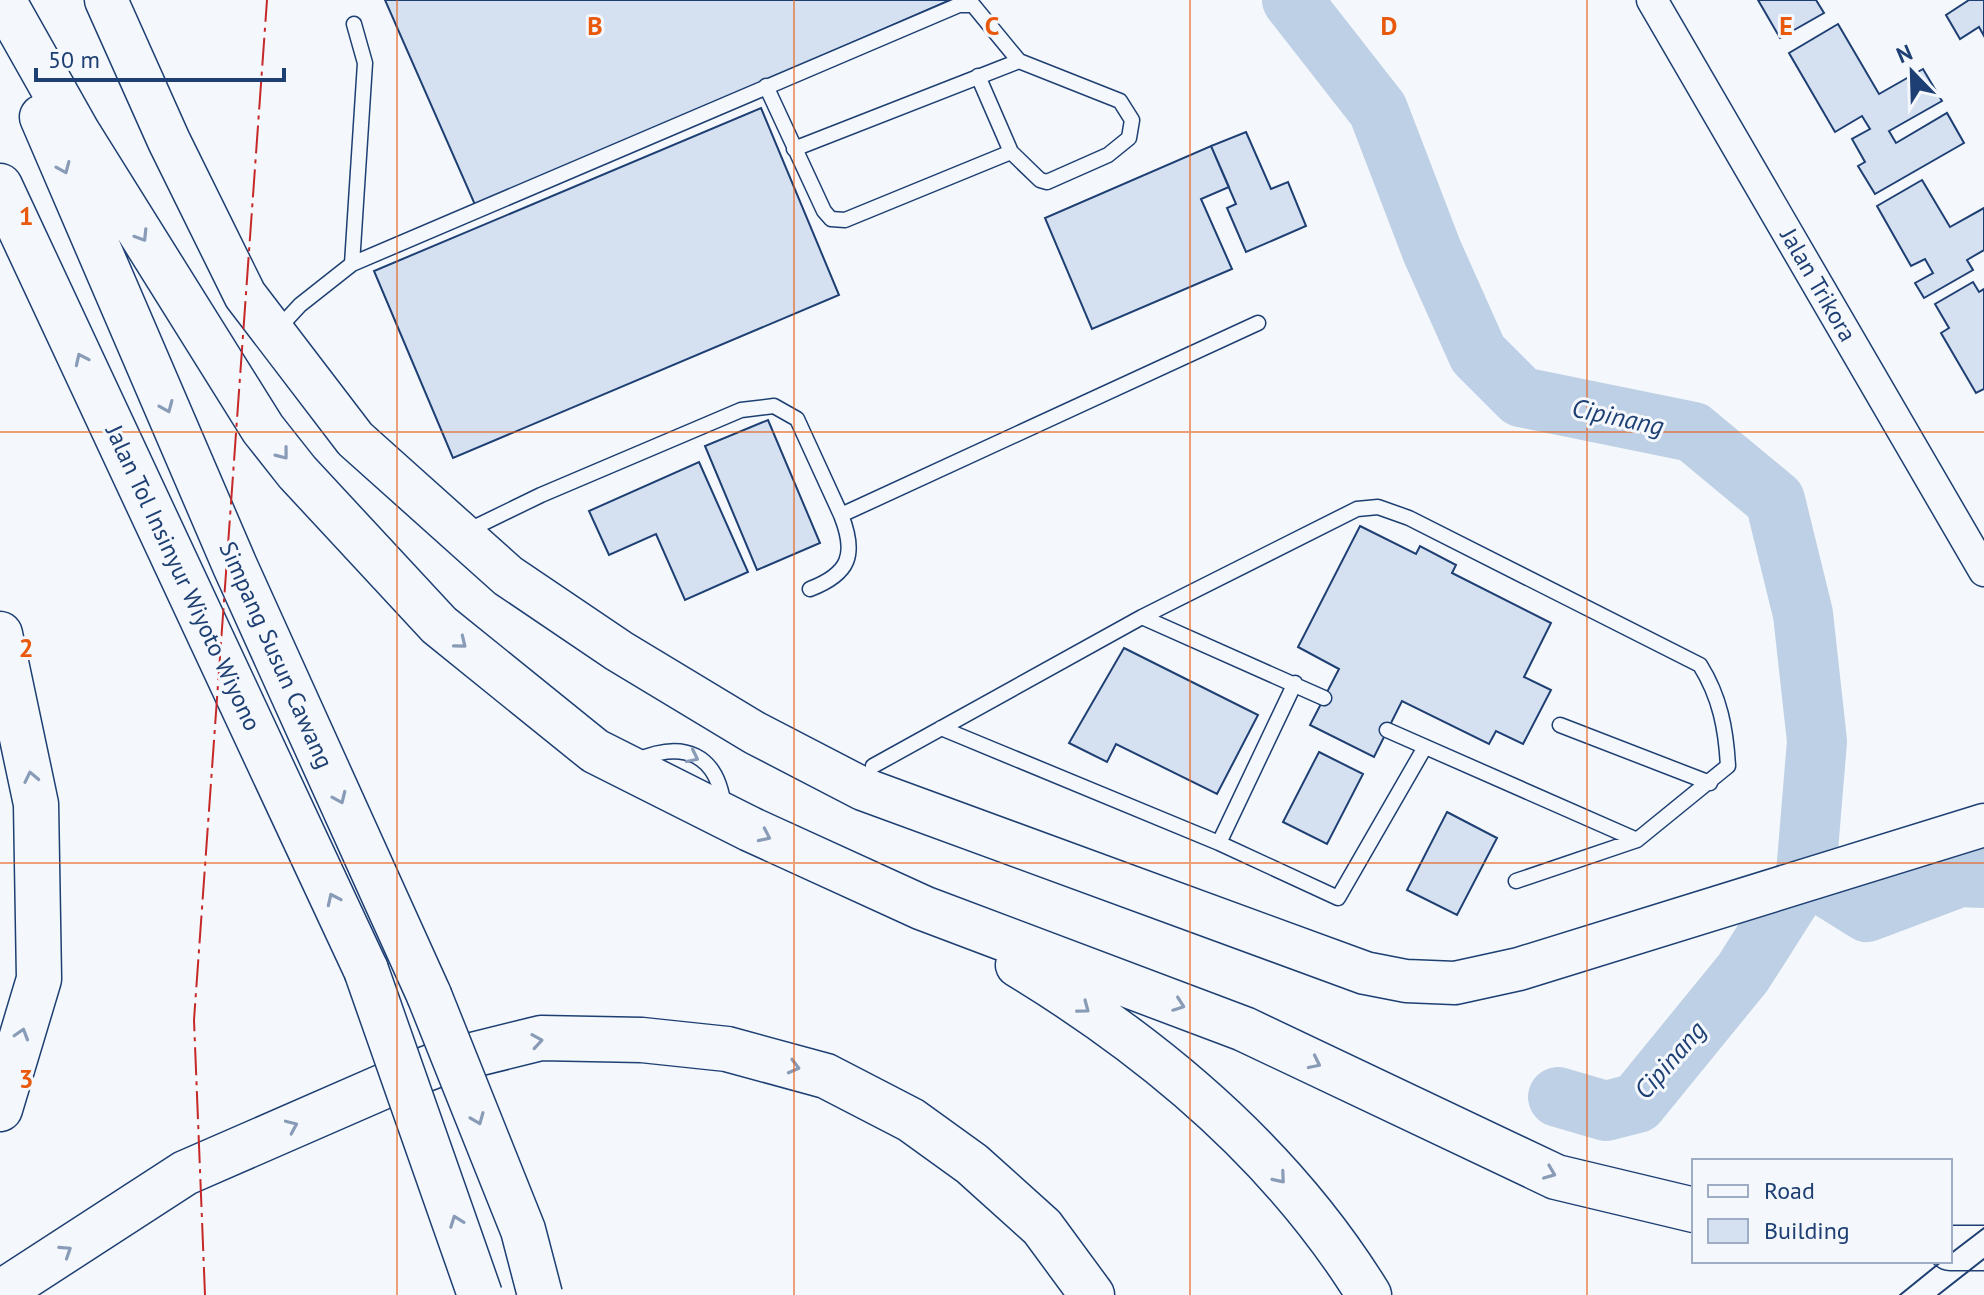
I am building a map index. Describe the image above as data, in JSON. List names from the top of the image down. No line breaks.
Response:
{"streets":{"highway":["Jalan Tol Insinyur Wiyoto Wiyono","Simpang Susun Cawang"],"street":["Jalan Trikora"]},"water":["Cipinang"],"legend":["Road","Building"],"scale_bar":"50 m","north":"top left","grid":{"columns":["B","C","D","E"],"rows":["1","2","3"]}}
